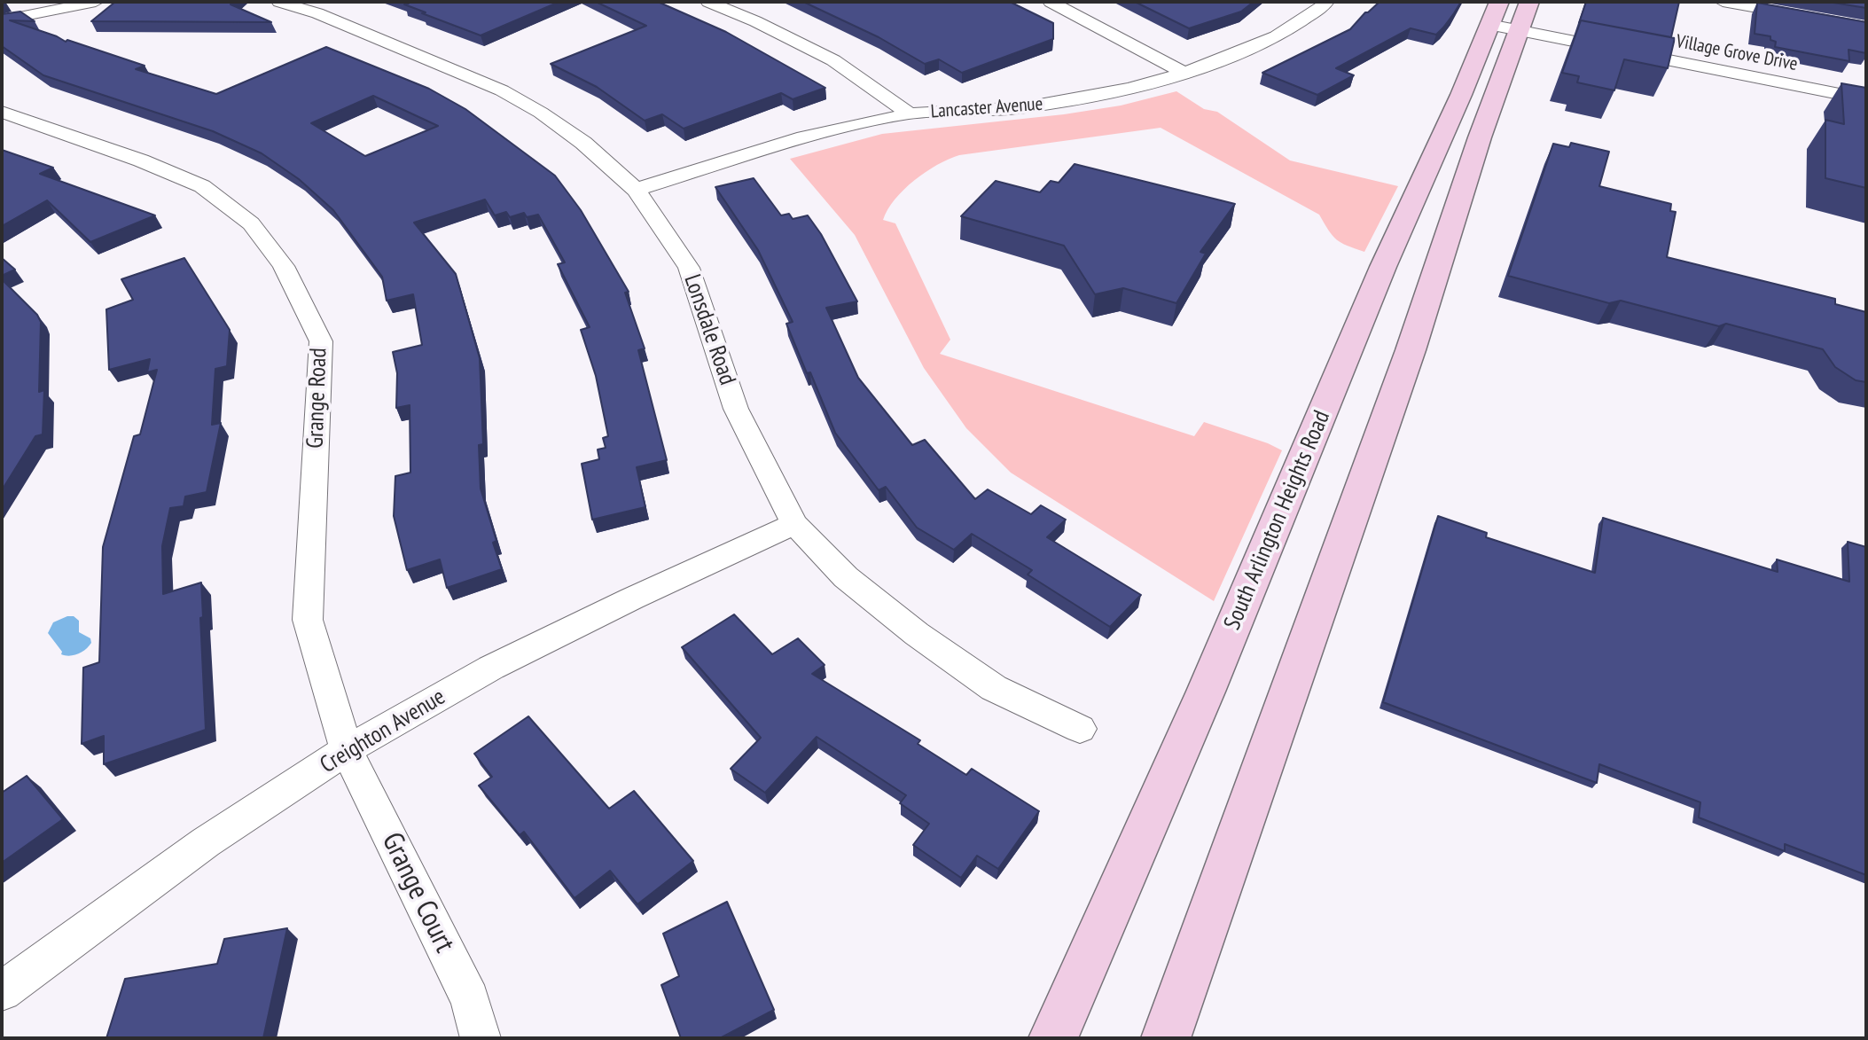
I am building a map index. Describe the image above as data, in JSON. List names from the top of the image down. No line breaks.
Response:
{"streets":{"main road":["South Arlington Heights Road"],"street":["Village Grove Drive","Lancaster Avenue","Lonsdale Road","Grange Road","Creighton Avenue","Grange Court"]},"crossings":[["Village Grove Drive","South Arlington Heights Road"],["Lancaster Avenue","Lonsdale Road"],["Lonsdale Road","Creighton Avenue"],["Grange Road","Creighton Avenue"],["Grange Road","Grange Court"],["Creighton Avenue","Grange Court"]]}
